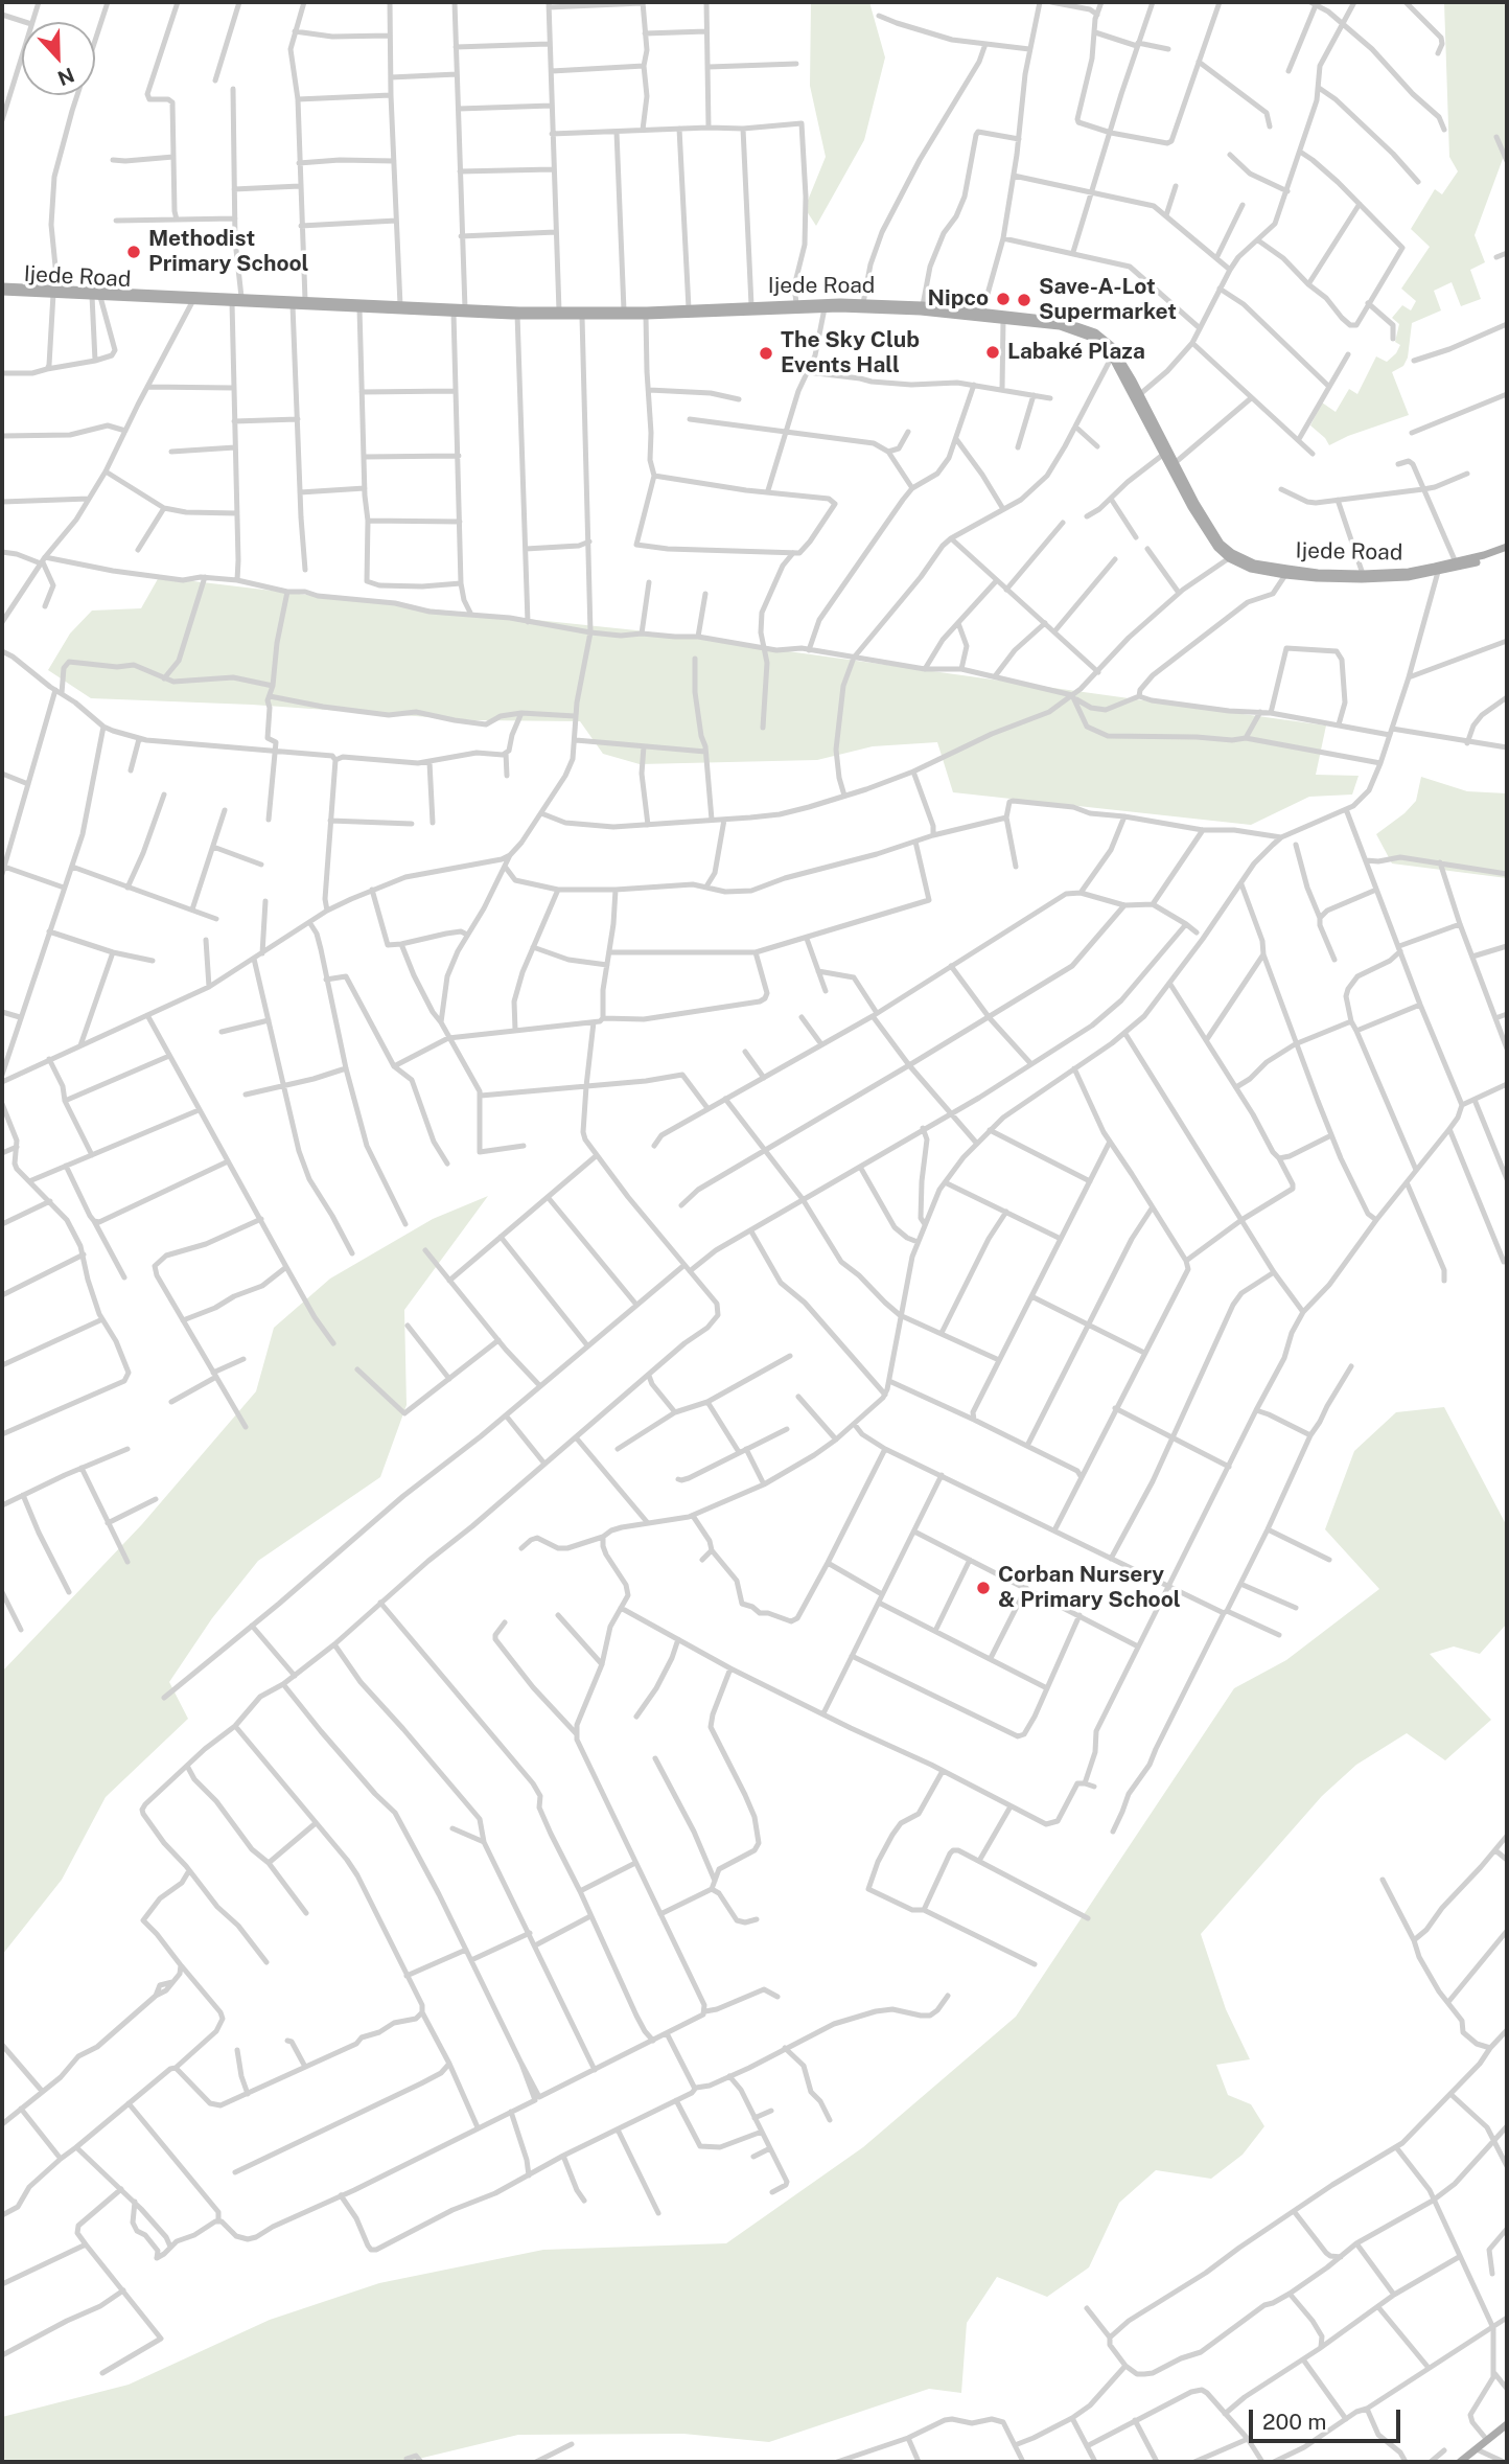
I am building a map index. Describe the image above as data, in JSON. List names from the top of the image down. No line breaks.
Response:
{"streets":{"main road":["Ijede Road"]},"places":["Methodist Primary School","Nipco","Save-A-Lot Supermarket","Labaké Plaza","The Sky Club Events Hall","Corban Nursery & Primary School"],"scale_bar":"200 m","north":"bottom"}
